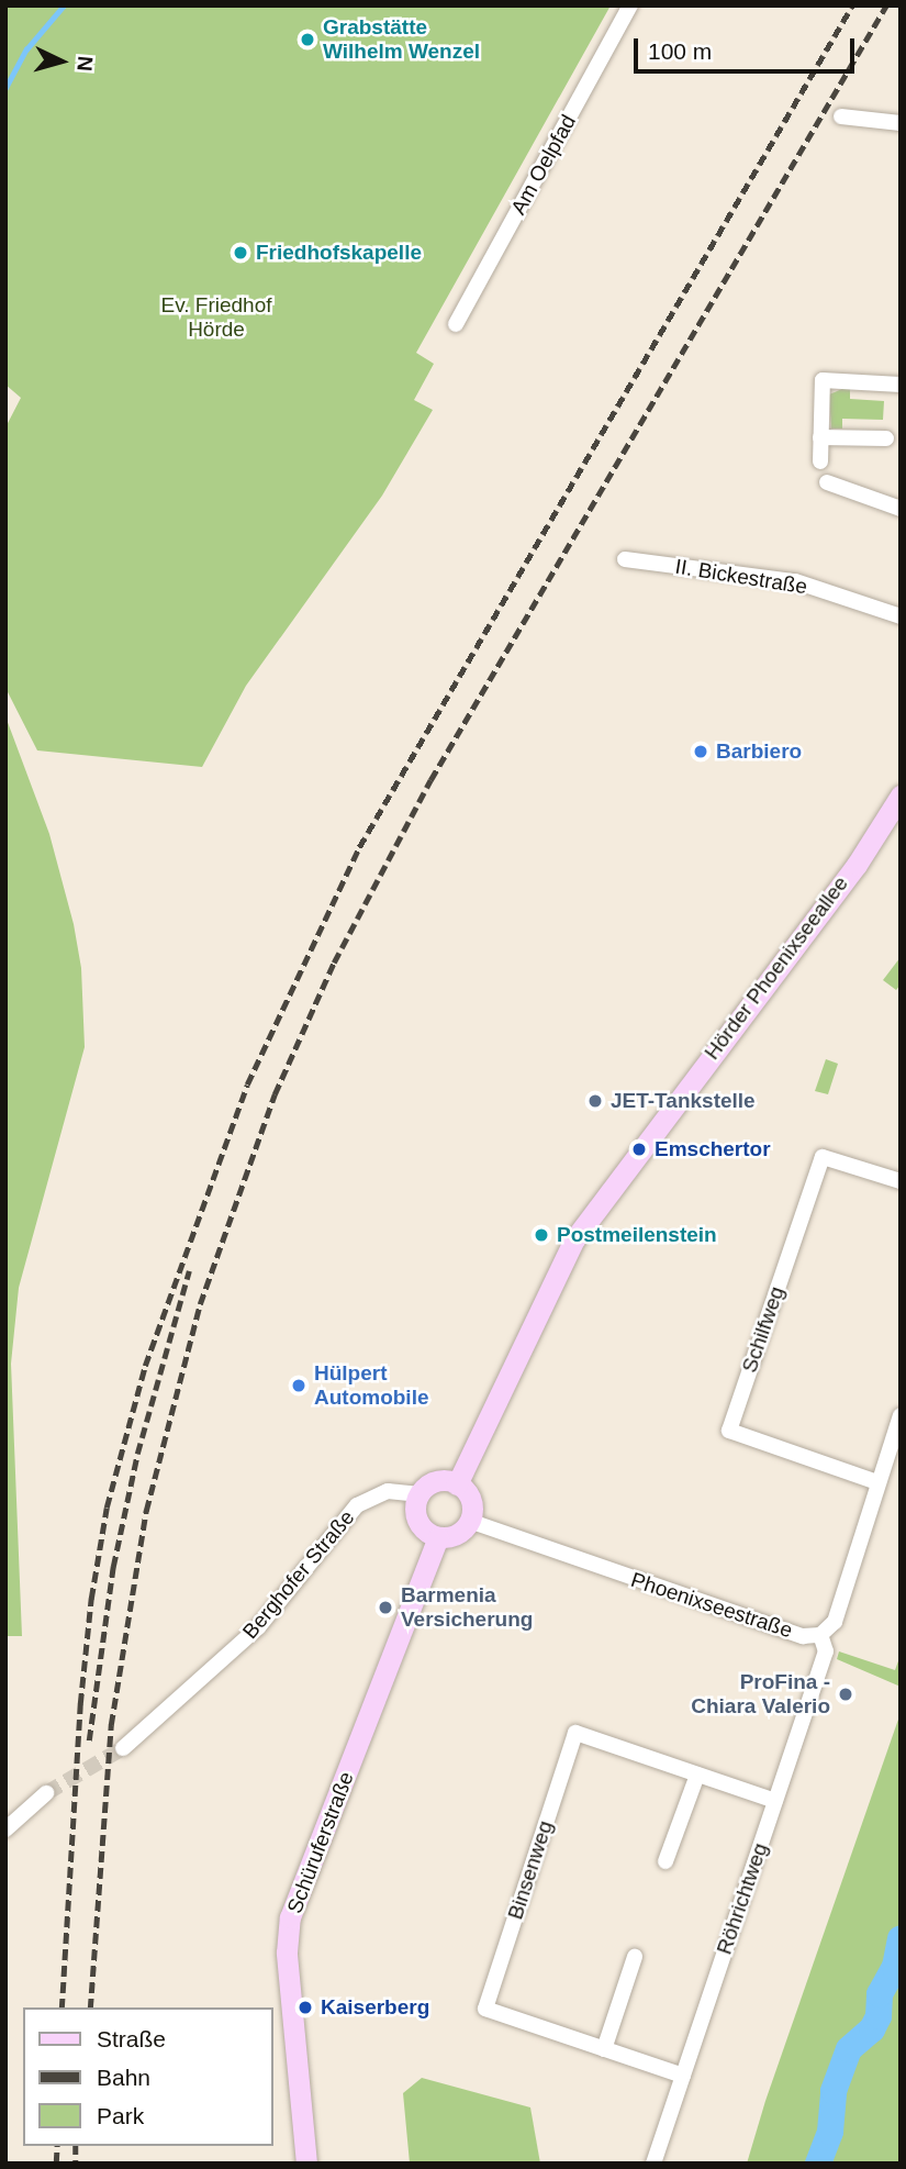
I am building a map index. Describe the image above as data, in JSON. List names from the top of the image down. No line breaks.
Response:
{"streets":{"main road":["Hörder Phoenixseeallee","Schüruferstraße"],"street":["Am Oelpfad","II. Bickestraße","Schilfweg","Berghofer Straße","Phoenixseestraße","Binsenweg","Röhrichtweg"]},"crossings":[["Hörder Phoenixseeallee","Berghofer Straße"],["Hörder Phoenixseeallee","Phoenixseestraße"],["Hörder Phoenixseeallee","Schüruferstraße"],["Schilfweg","Phoenixseestraße"],["Berghofer Straße","Phoenixseestraße"],["Berghofer Straße","Schüruferstraße"],["Phoenixseestraße","Schüruferstraße"],["Phoenixseestraße","Röhrichtweg"],["Binsenweg","Röhrichtweg"]],"parks":["Ev. Friedhof Hörde"],"places":["Grabstätte Wilhelm Wenzel","Friedhofskapelle","Barbiero","JET-Tankstelle","Emschertor","Postmeilenstein","Hülpert Automobile","Barmenia Versicherung","ProFina - Chiara Valerio","Kaiserberg"],"legend":["Straße","Bahn","Park"],"scale_bar":"100 m","north":"right"}
